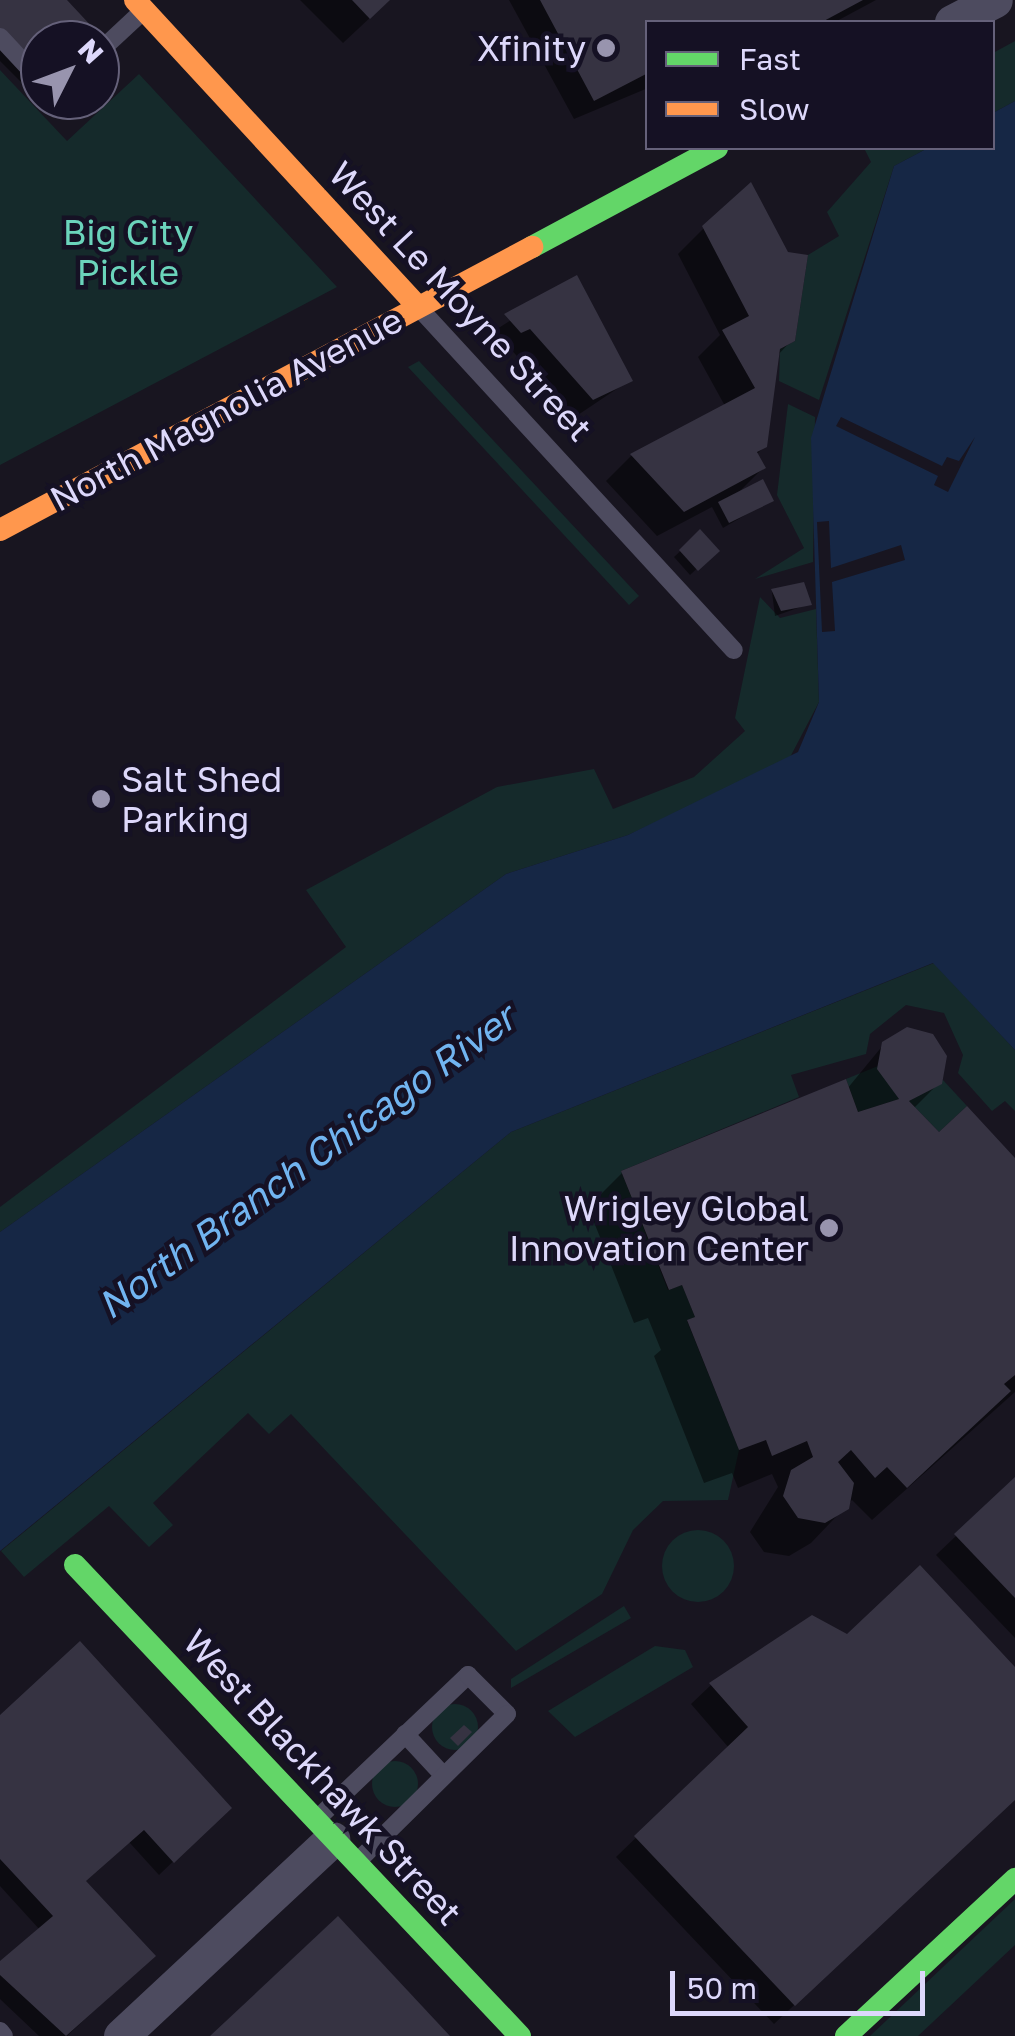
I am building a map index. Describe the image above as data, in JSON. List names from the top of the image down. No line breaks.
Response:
{"streets":{"street":["West Le Moyne Street","North Magnolia Avenue","West Blackhawk Street"]},"crossings":[["West Le Moyne Street","North Magnolia Avenue"]],"water":["North Branch Chicago River"],"parks":["Big City Pickle"],"places":["Xfinity","Salt Shed Parking","Wrigley Global Innovation Center"],"legend":["Fast","Slow"],"scale_bar":"50 m","north":"top right"}
